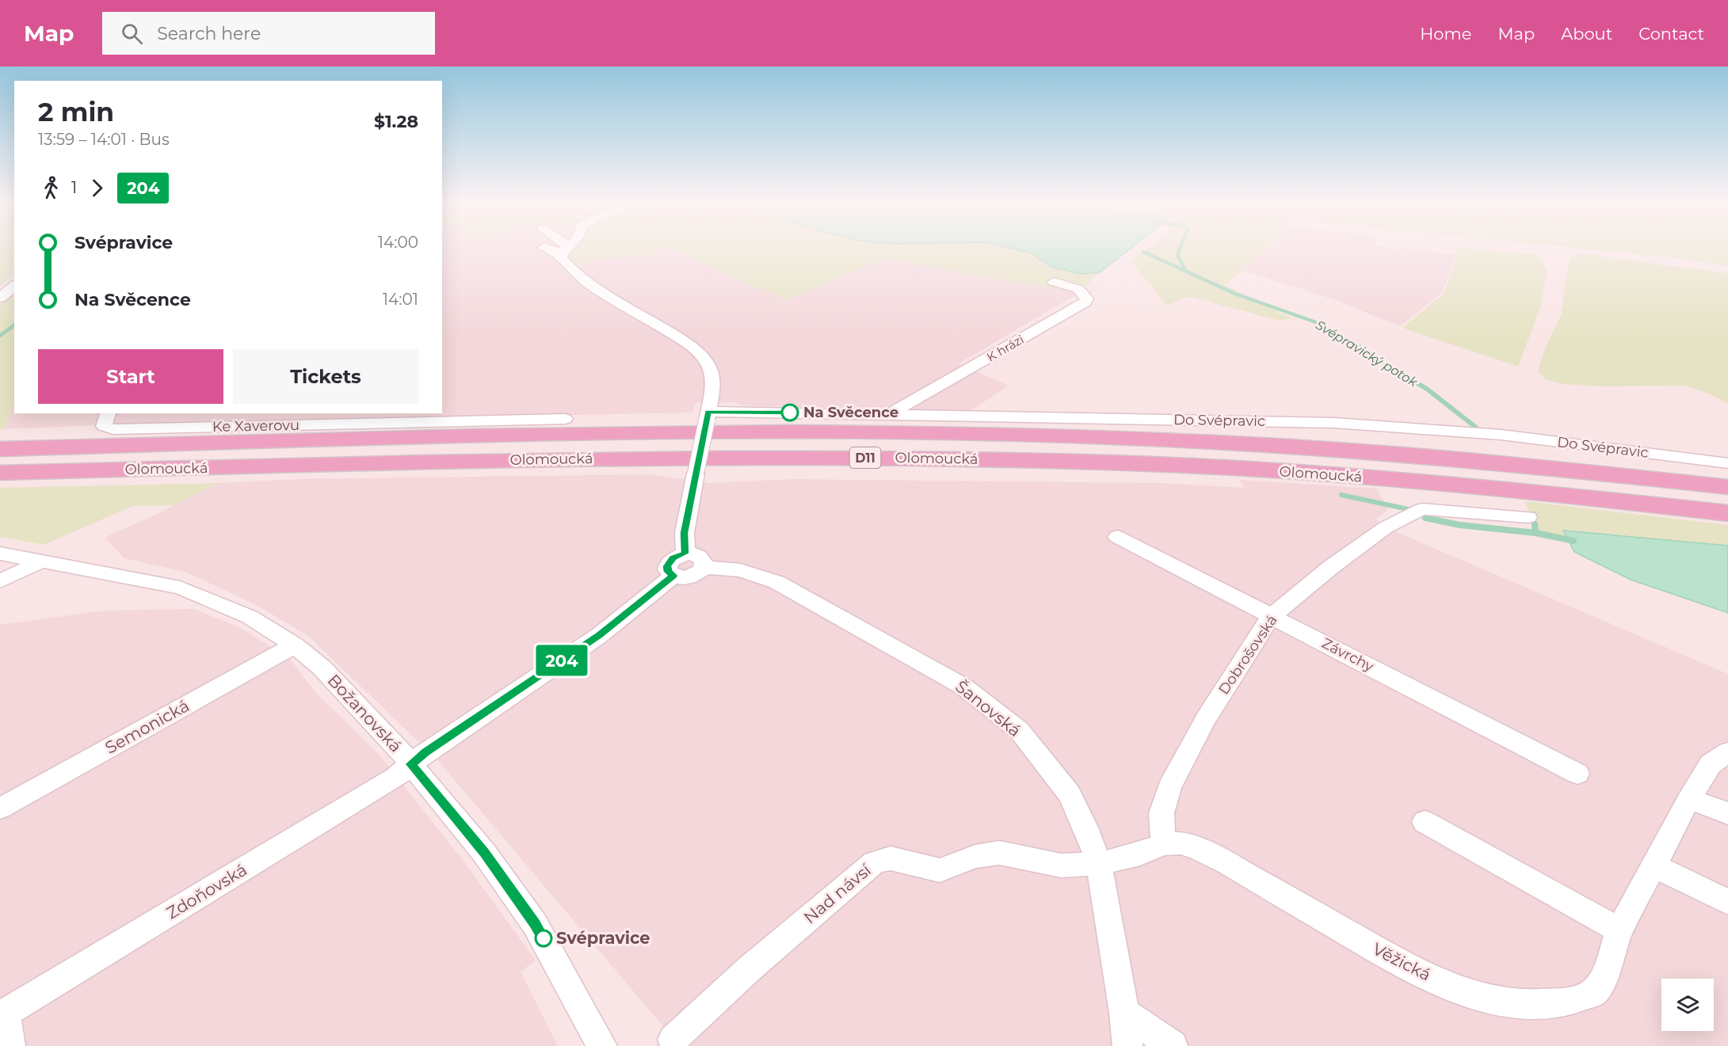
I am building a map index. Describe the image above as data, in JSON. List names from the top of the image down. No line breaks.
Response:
{"streets":{"highway":["D11","Olomoucká"],"street":["K hrázi","Do Svépravic","Ke Xaverovu","Dobrošovská","Závrchy","Šanovská","Božanovská","Semonická","Zdoňovská","Nad návsí","Věžická"]},"crossings":[["K hrázi","Do Svépravic"],["Dobrošovská","Závrchy"],["Dobrošovská","Věžická"],["Šanovská","Zdoňovská"],["Šanovská","Nad návsí"],["Božanovská","Semonická"],["Božanovská","Zdoňovská"]],"water":["Svépravický potok"],"places":["Na Svěcence","Svépravice"],"lines":["bus line 204"],"page":{"header":"Map","search":"Search here","nav":["Home","Map","About","Contact"],"on_map":"204","heading":["2 min","13:59 – 14:01 · Bus","$1.28"],"legs":["1","204"],"list":[{"name":"Svépravice","value":"14:00"},{"name":"Na Svěcence","value":"14:01"}],"buttons":["Start","Tickets"]}}
